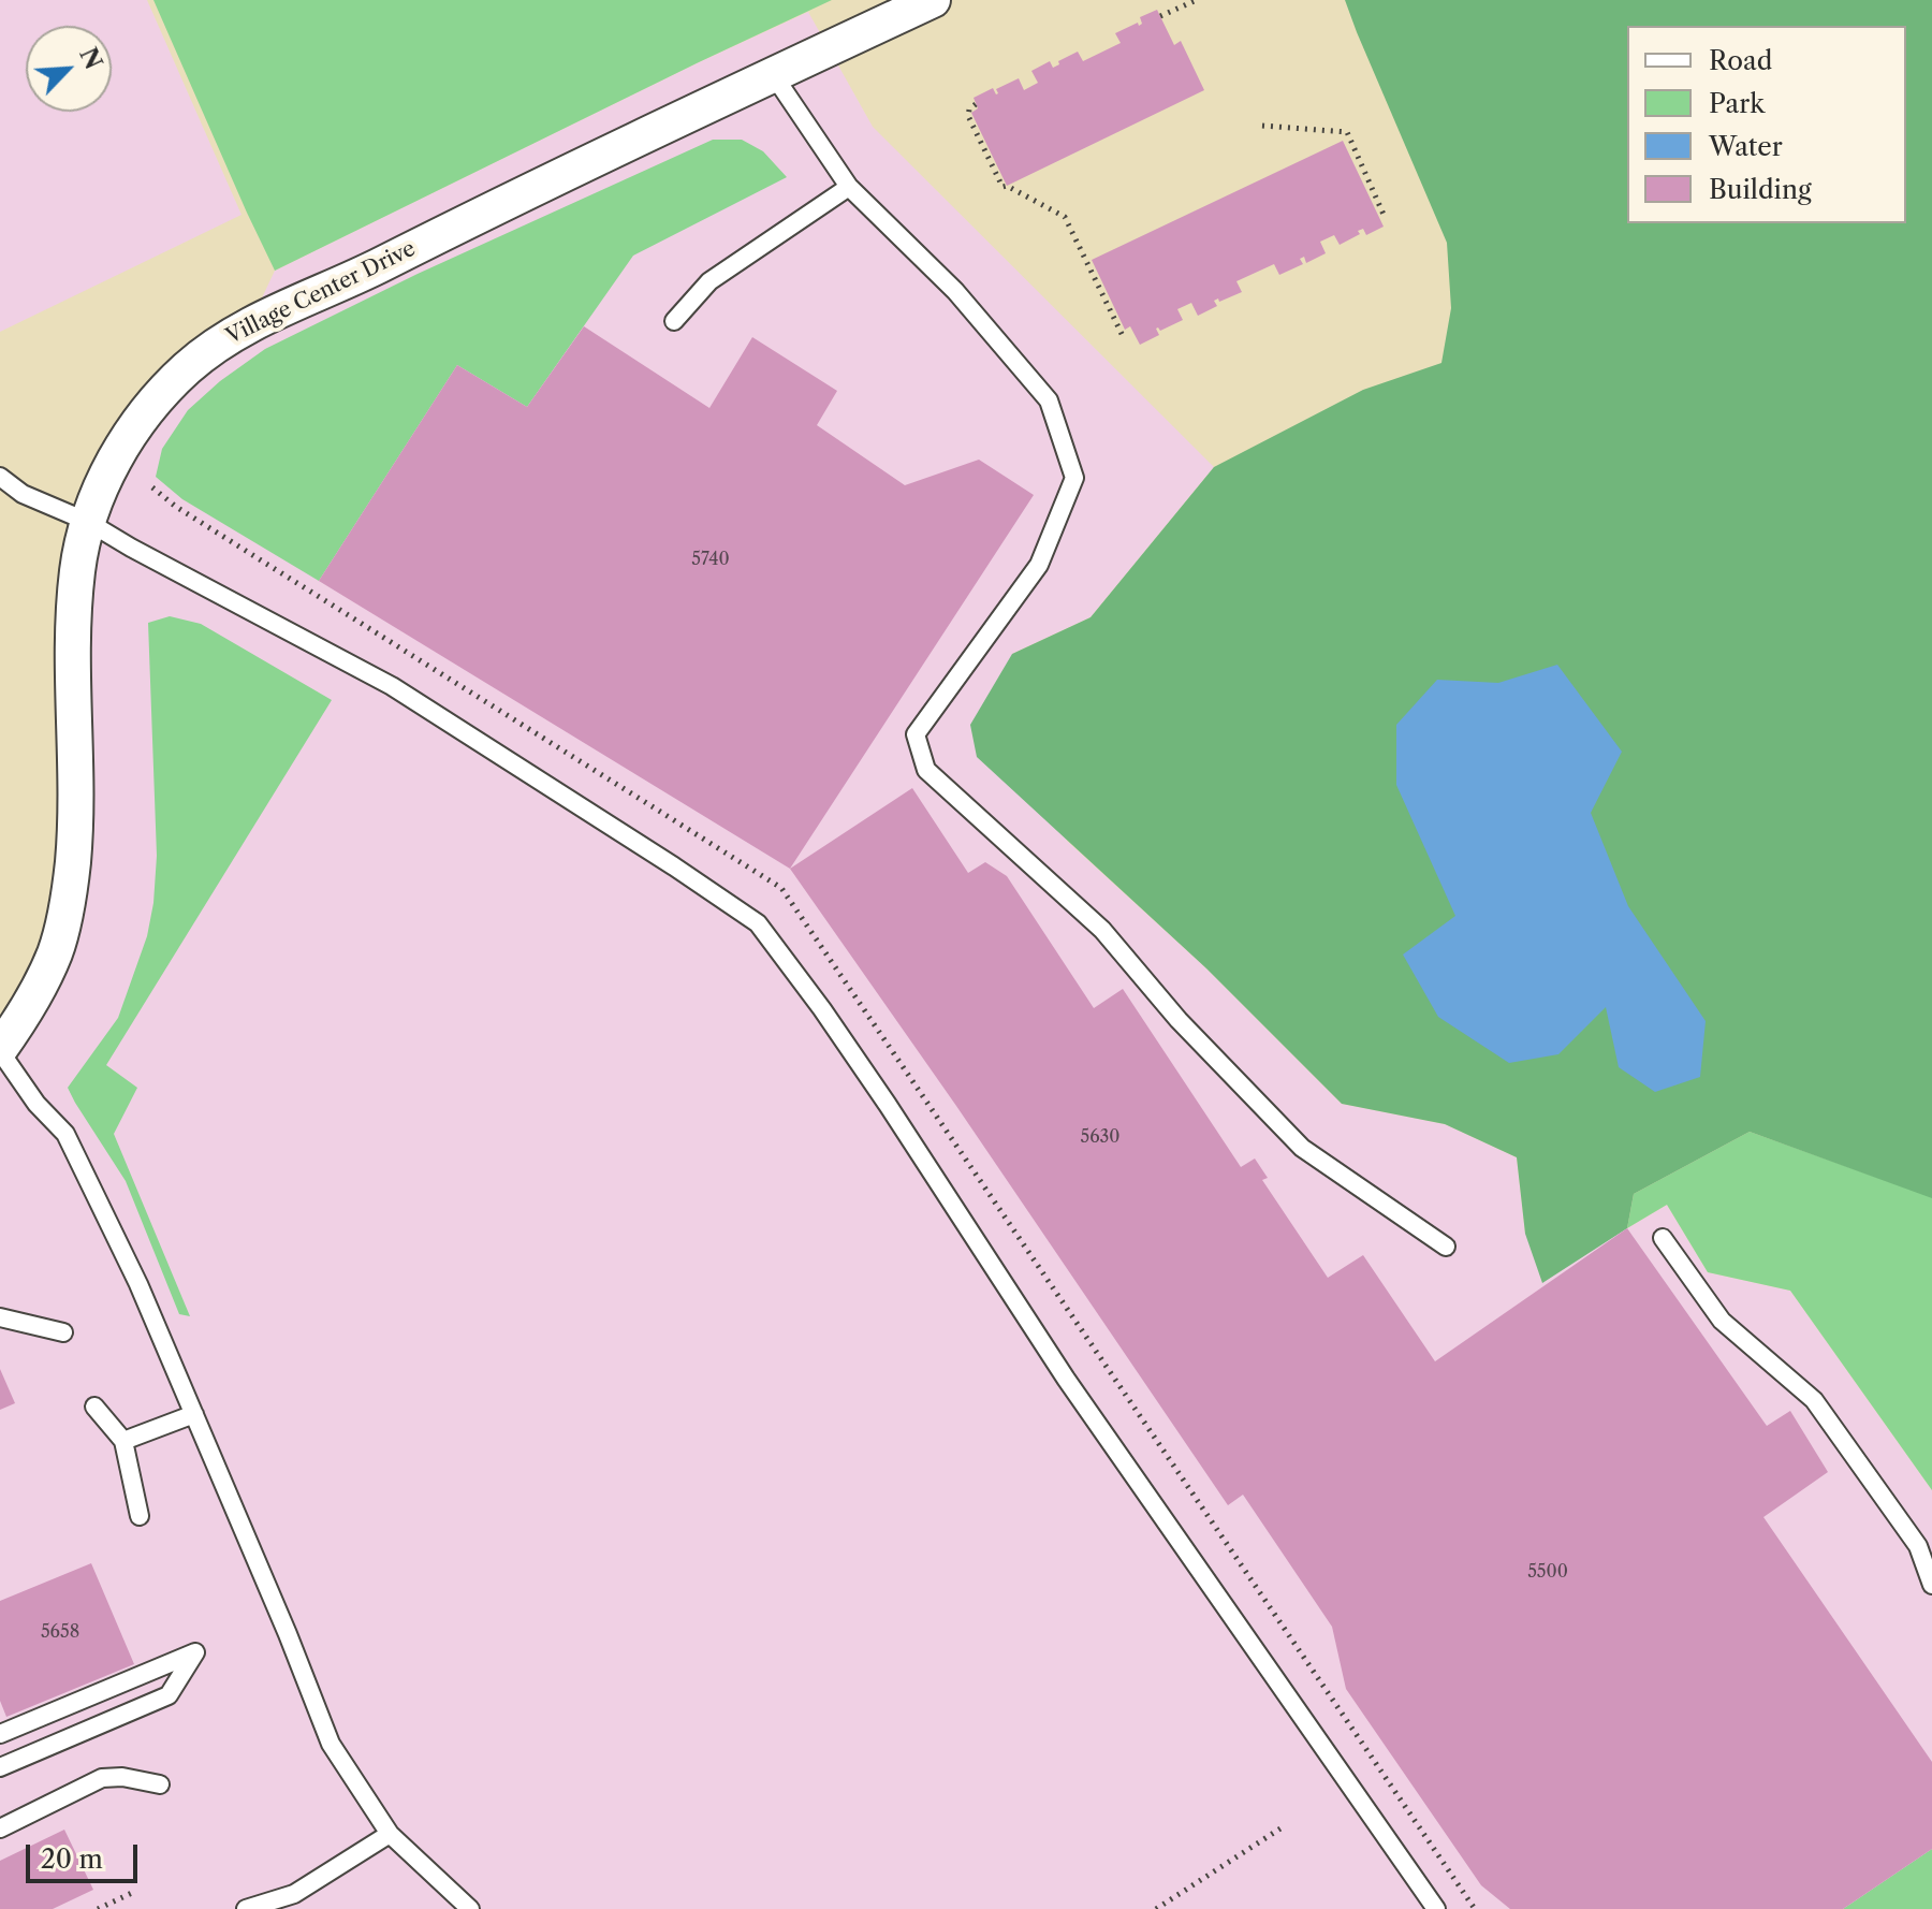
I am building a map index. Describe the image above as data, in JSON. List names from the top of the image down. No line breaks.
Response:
{"streets":{"street":["Village Center Drive"]},"house_numbers":["5740","5630","5500","5658"],"legend":["Road","Park","Water","Building"],"scale_bar":"20 m","north":"top right"}
